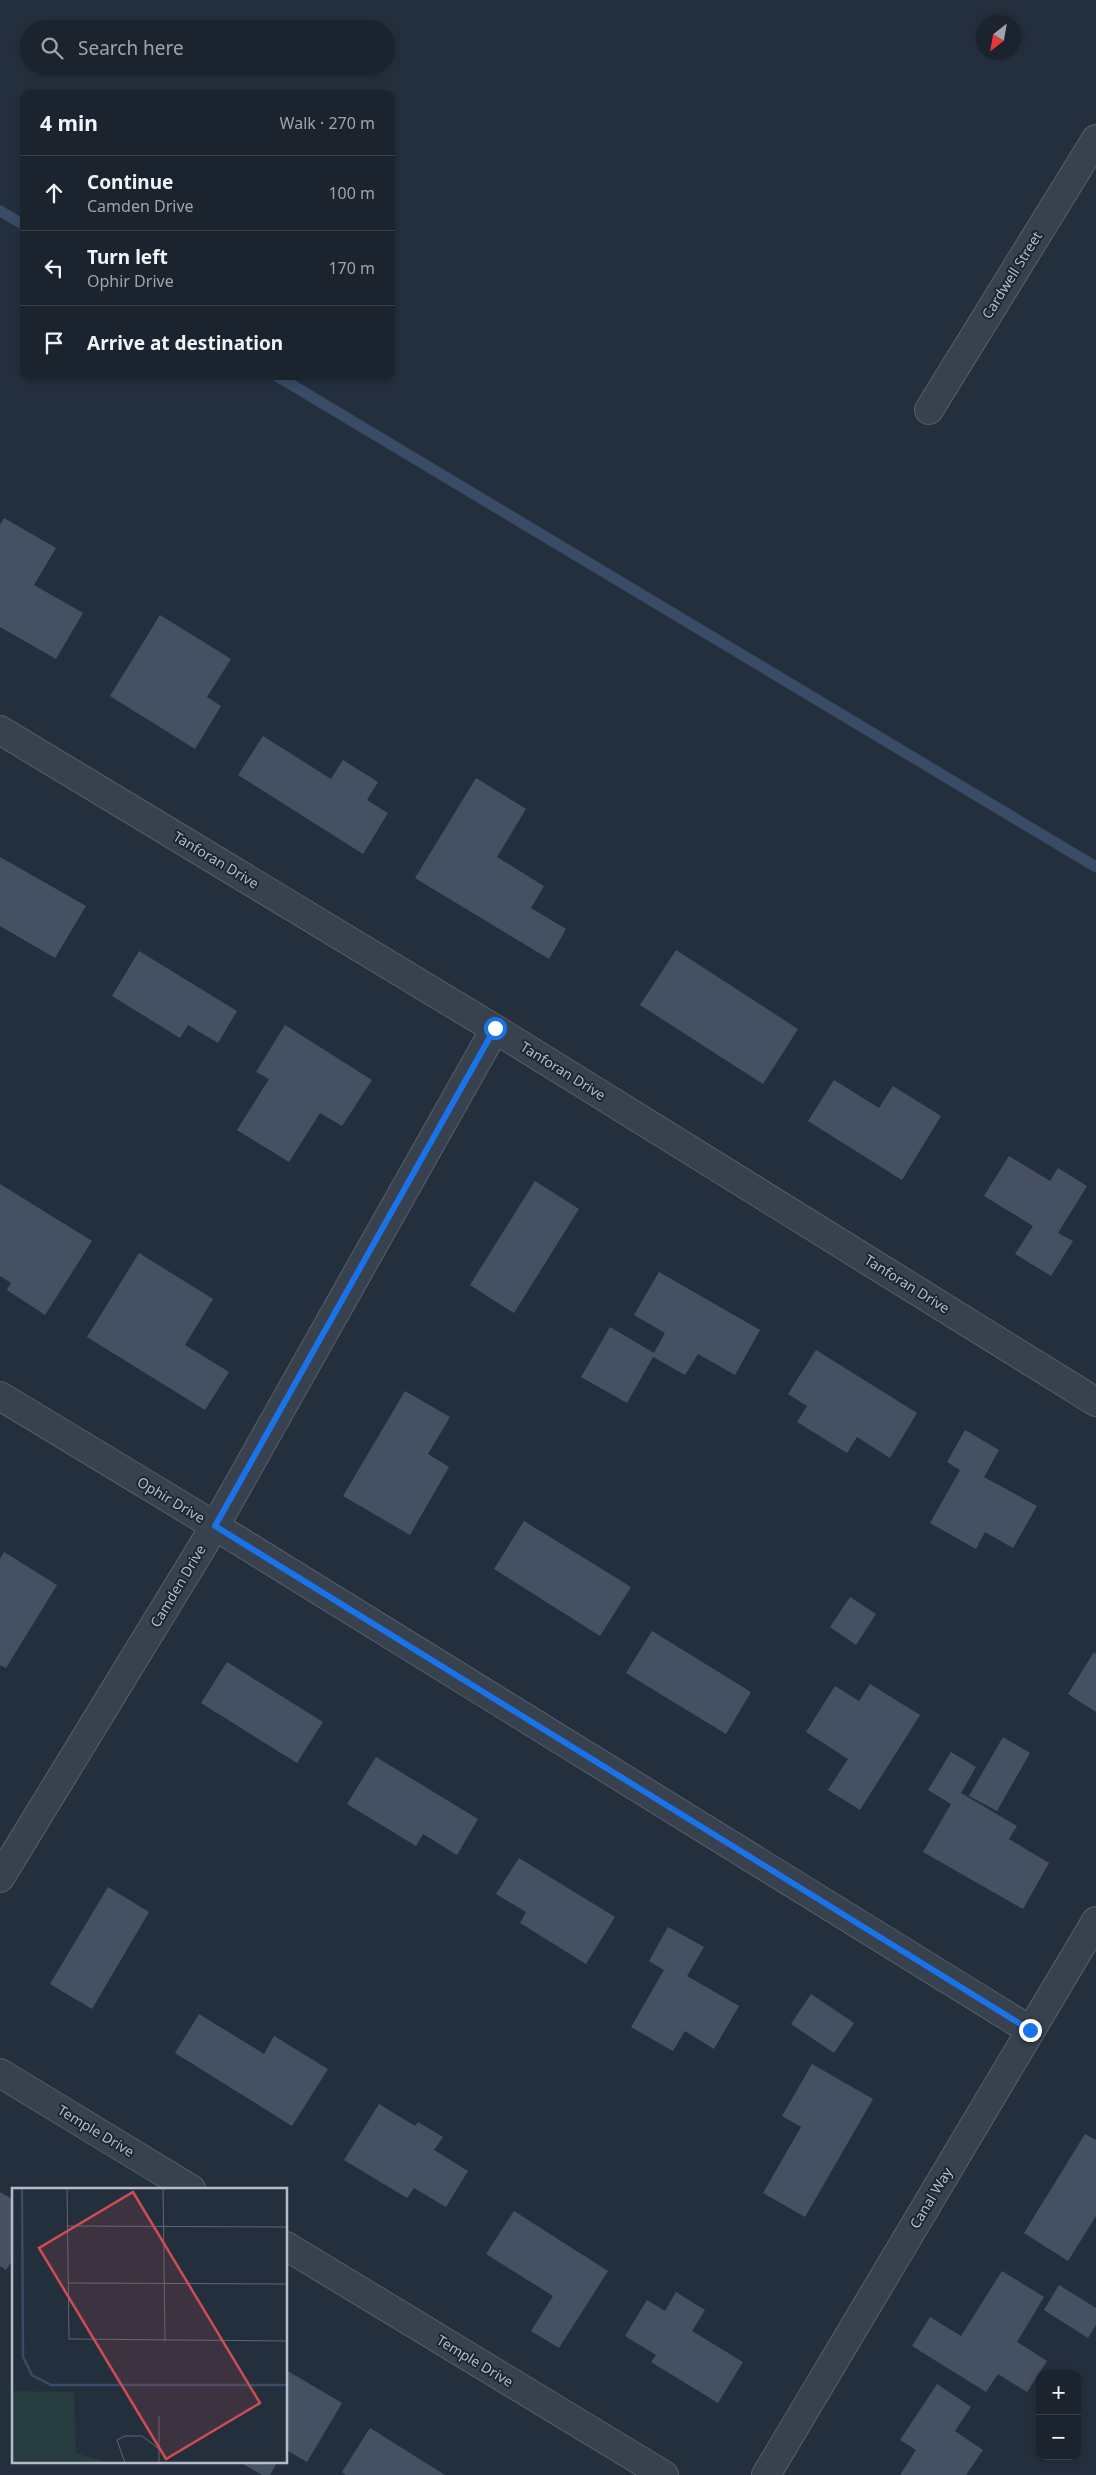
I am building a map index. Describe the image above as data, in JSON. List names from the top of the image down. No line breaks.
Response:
{"streets":{"street":["Cardwell Street","Tanforan Drive","Ophir Drive","Camden Drive","Temple Drive","Canal Way"]},"crossings":[["Tanforan Drive","Camden Drive"],["Ophir Drive","Camden Drive"],["Ophir Drive","Canal Way"]],"north":"bottom left","page":{"search":"Search here","heading":["4 min","Walk · 270 m"],"list":[["Continue","Camden Drive","100 m"],["Turn left","Ophir Drive","170 m"],"Arrive at destination"],"map_buttons":["+","−"]}}
